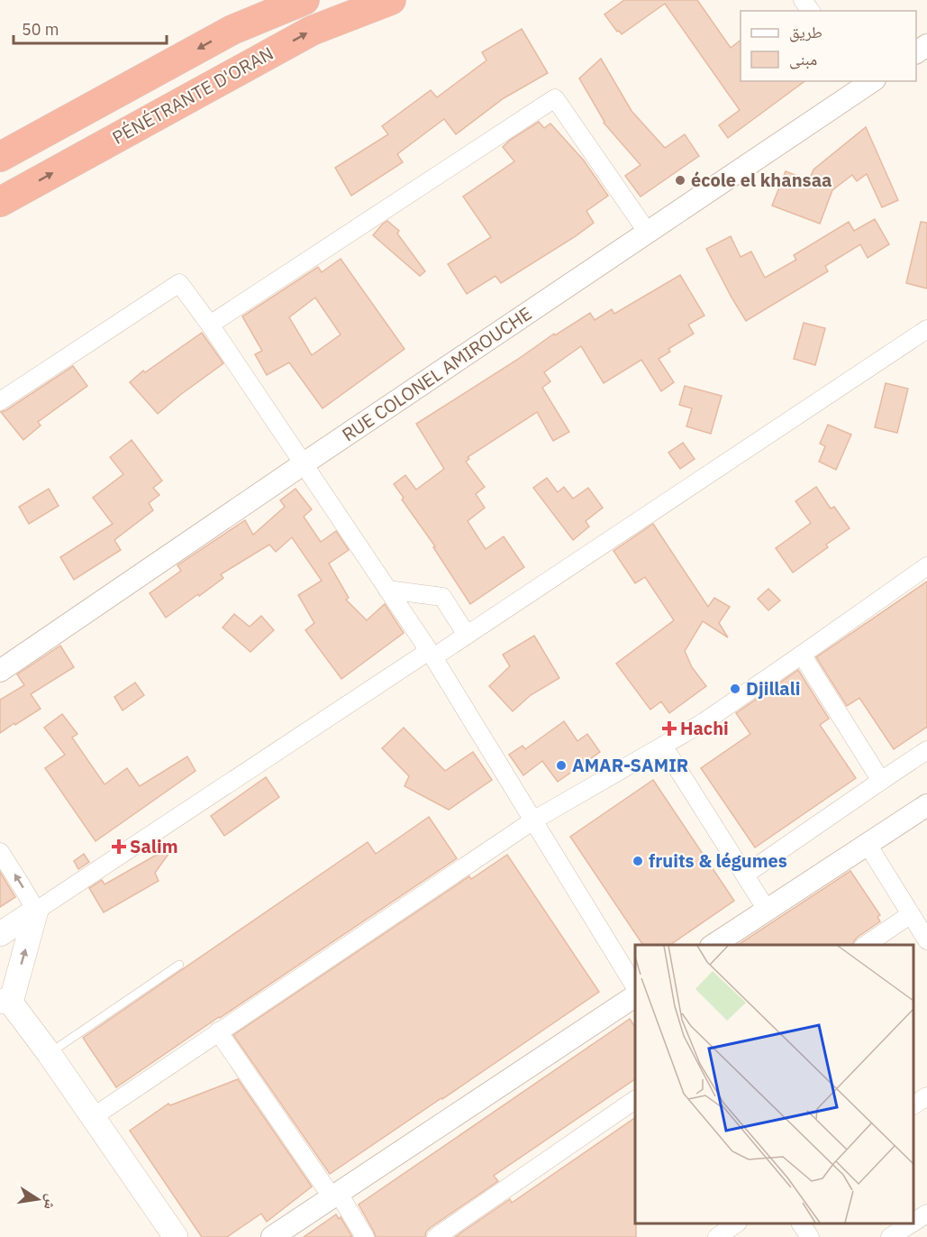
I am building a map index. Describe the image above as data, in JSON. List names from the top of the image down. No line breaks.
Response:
{"streets":{"highway":["PÉNÉTRANTE D'ORAN"],"street":["RUE COLONEL AMIROUCHE"]},"places":{"other":["école el khansaa","Djillali","AMAR-SAMIR","fruits & légumes"],"health":["Hachi","Salim"]},"legend":["طريق","مبنى"],"scale_bar":"50 m","north":"right"}
